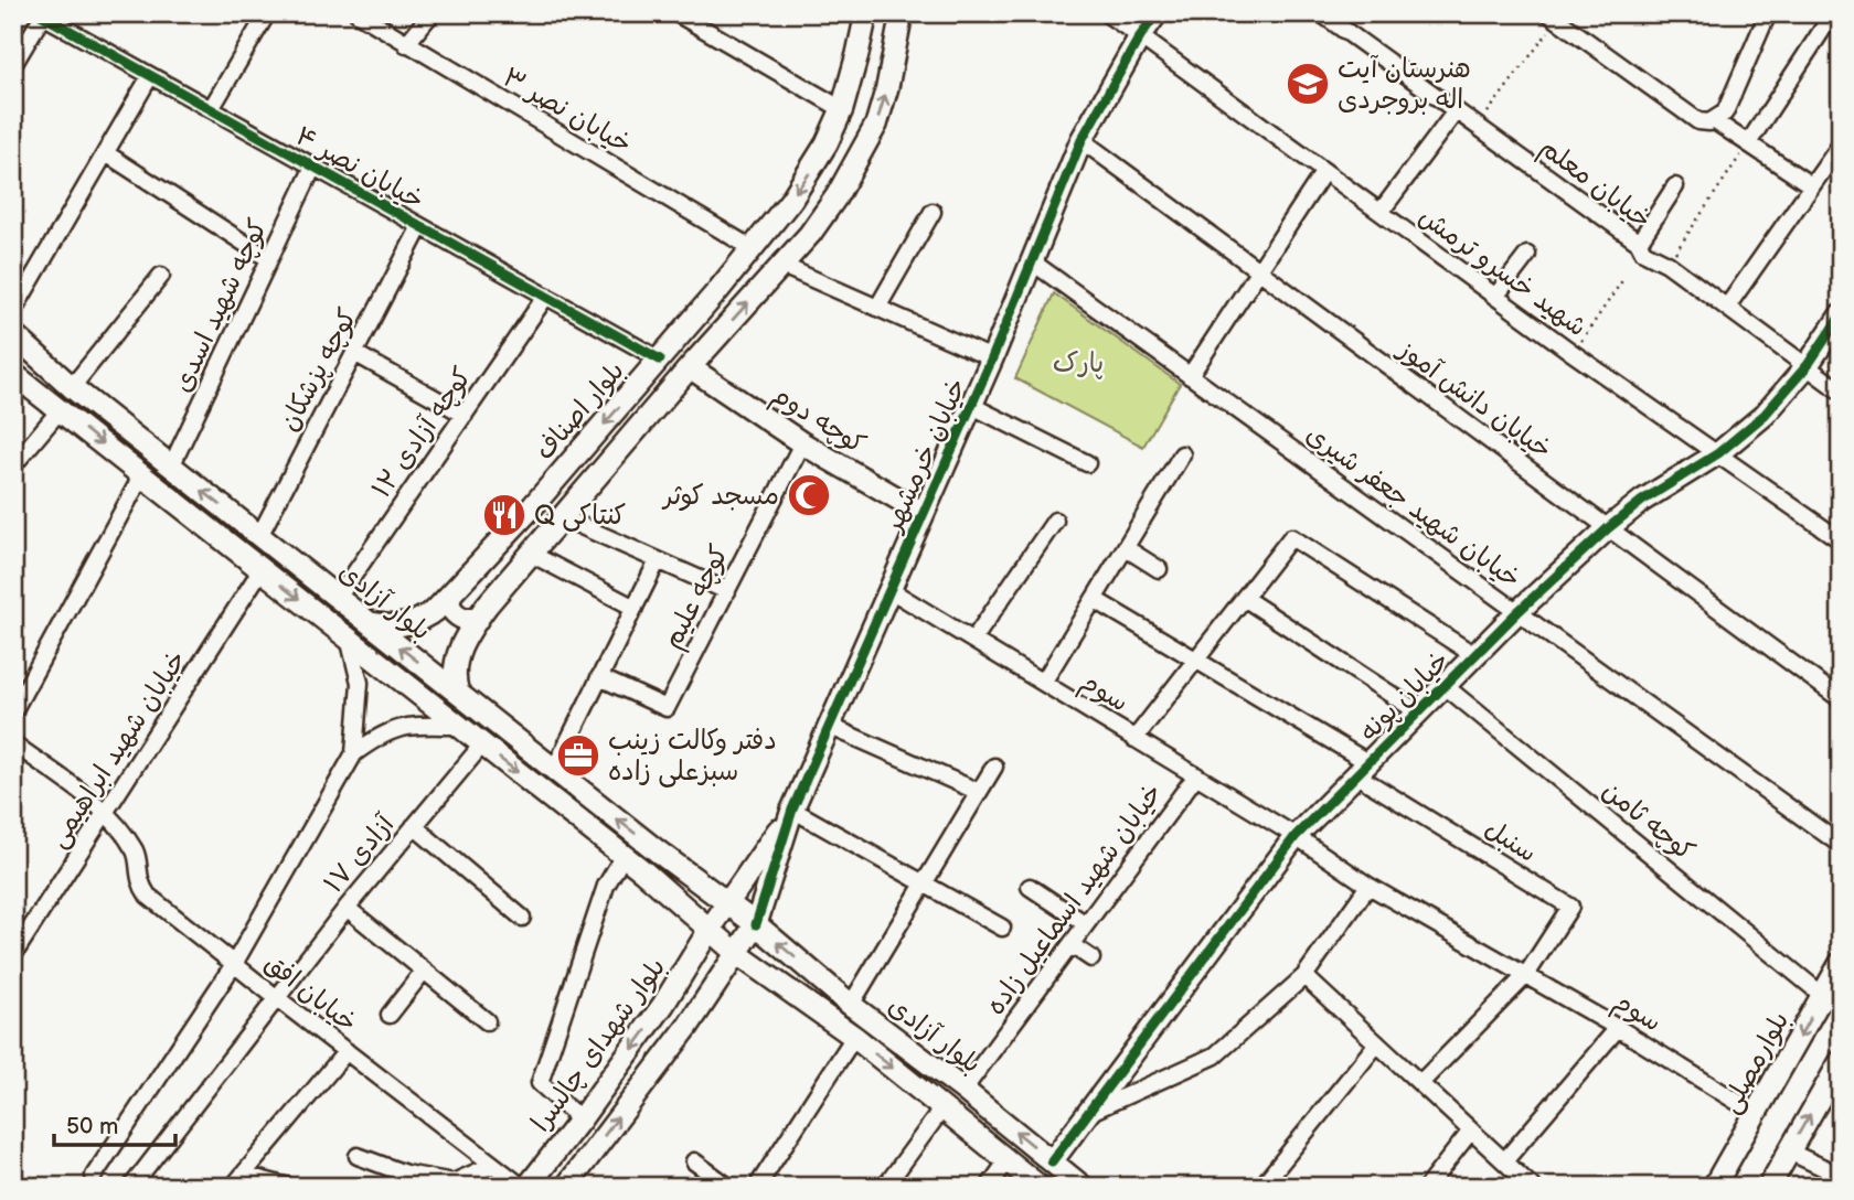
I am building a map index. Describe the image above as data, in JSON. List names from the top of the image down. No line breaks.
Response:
{"streets":{"main road":["بلوار اصناف","کوچه دوم","خیابان خرمشهر","بلوار آزادی","خیابان پونه","بلوار شهدای چالسرا","بلوارمصلی"],"street":["خیابان نصر ۳","خیابان نصر ۴","خیابان معلم","شهید خسرو ترمش","کوچه شهید اسدی","کوچه پزشکان","خیابان دانش آموز","کوچه آزادی ۱۲","خیابان شهید جعفر شیری","کوچه علیم","سوم","خیابان شهید ابراهیمی","کوچه ثامن","سنبل","آزادی ۱۷","خیابان شهید اسماعیل زاده","خیابان افق"]},"crossings":[["خیابان نصر ۳","بلوار اصناف"],["خیابان نصر ۴","کوچه شهید اسدی"],["خیابان نصر ۴","کوچه پزشکان"],["خیابان نصر ۴","بلوار اصناف"],["خیابان نصر ۴","کوچه آزادی ۱۲"],["خیابان معلم","خیابان پونه"],["شهید خسرو ترمش","خیابان خرمشهر"],["شهید خسرو ترمش","خیابان پونه"],["کوچه شهید اسدی","بلوار آزادی"],["کوچه پزشکان","بلوار آزادی"],["خیابان دانش آموز","خیابان خرمشهر"],["خیابان دانش آموز","خیابان پونه"],["بلوار اصناف","کوچه دوم"],["بلوار اصناف","بلوار آزادی"],["کوچه دوم","خیابان خرمشهر"],["کوچه دوم","کوچه علیم"],["کوچه آزادی ۱۲","بلوار آزادی"],["خیابان خرمشهر","خیابان شهید جعفر شیری"],["خیابان خرمشهر","بلوار آزادی"],["خیابان خرمشهر","سوم"],["خیابان خرمشهر","بلوار شهدای چالسرا"],["خیابان شهید جعفر شیری","خیابان پونه"],["بلوار آزادی","خیابان پونه"],["بلوار آزادی","خیابان شهید ابراهیمی"],["بلوار آزادی","آزادی ۱۷"],["بلوار آزادی","خیابان شهید اسماعیل زاده"],["بلوار آزادی","بلوار شهدای چالسرا"],["سوم","خیابان پونه"],["سوم","سنبل"],["سوم","خیابان شهید اسماعیل زاده"],["سوم","بلوارمصلی"],["خیابان پونه","کوچه ثامن"],["خیابان پونه","سنبل"],["خیابان شهید ابراهیمی","خیابان افق"],["کوچه ثامن","بلوارمصلی"],["آزادی ۱۷","خیابان افق"],["خیابان افق","بلوار شهدای چالسرا"]],"parks":["پارک"],"places":{"school or university":["هنرستان آیت اله بروجردی"],"mosque":["مسجد کوثر"],"restaurant":["Q کنتاکی"],"office":["دفتر وکالت زینب سبزعلی زاده"]},"scale_bar":"50 m"}
